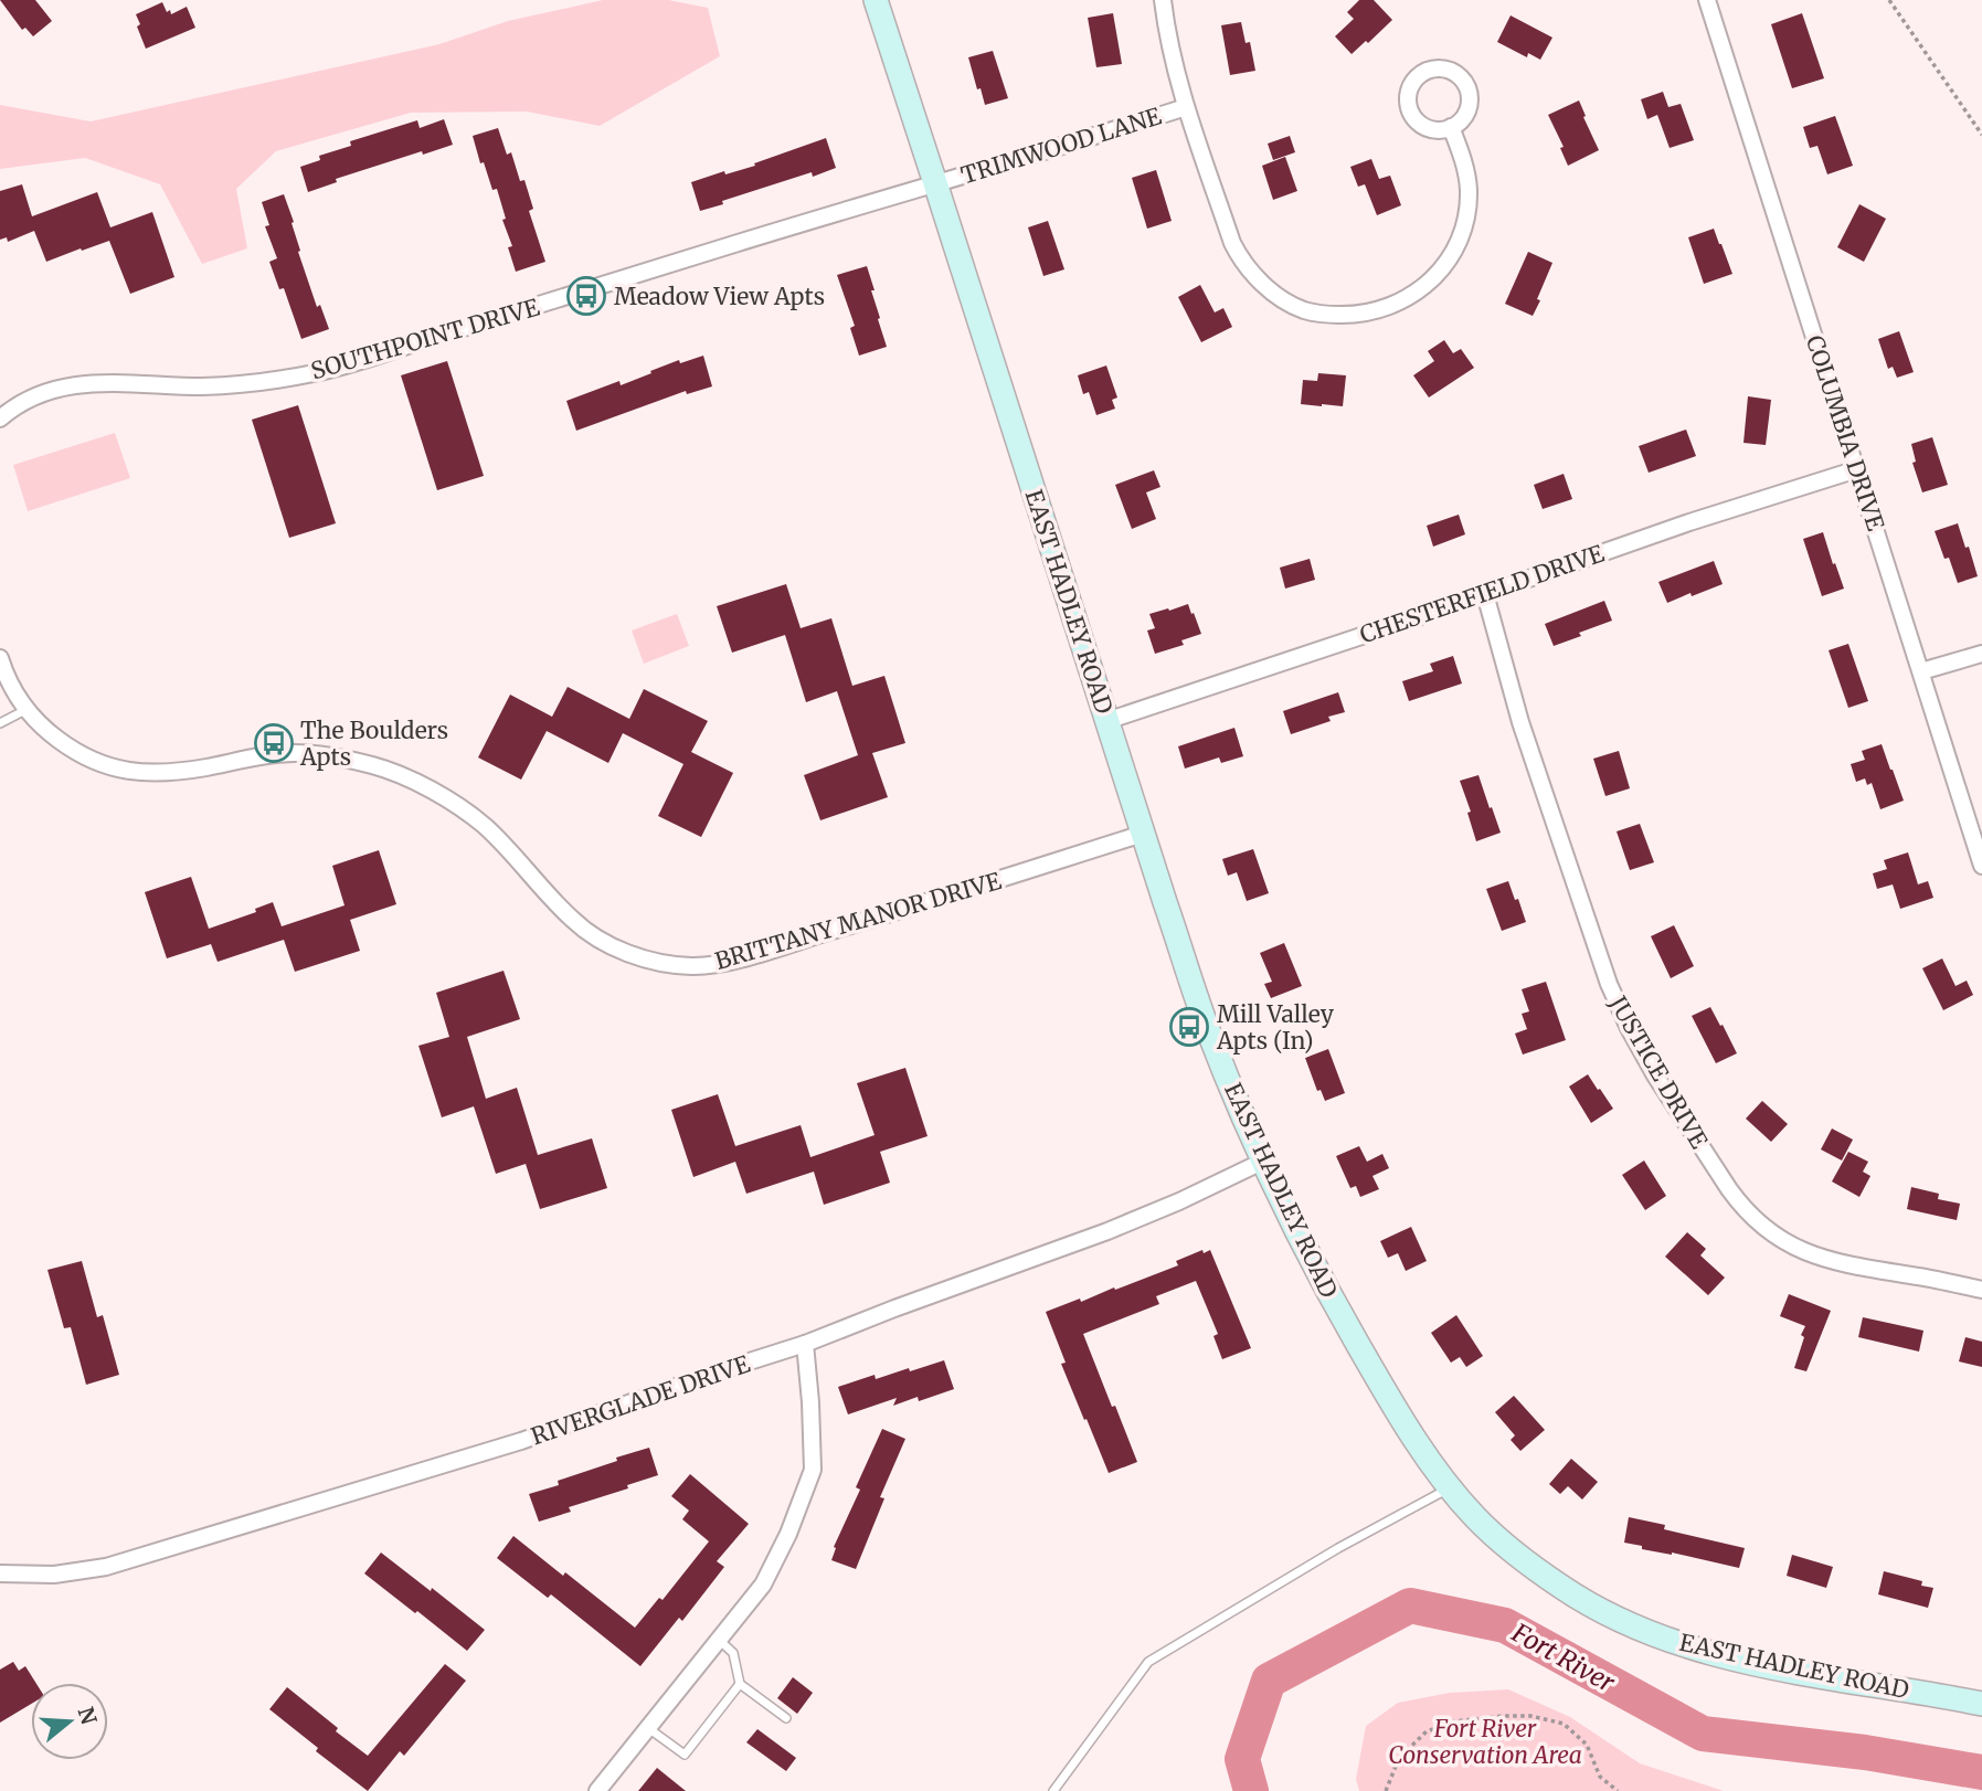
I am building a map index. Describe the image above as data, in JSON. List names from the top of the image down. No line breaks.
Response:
{"streets":{"street":["TRIMWOOD LANE","SOUTHPOINT DRIVE","COLUMBIA DRIVE","CHESTERFIELD DRIVE","EAST HADLEY ROAD","BRITTANY MANOR DRIVE","JUSTICE DRIVE","RIVERGLADE DRIVE"]},"crossings":[["TRIMWOOD LANE","SOUTHPOINT DRIVE"],["TRIMWOOD LANE","EAST HADLEY ROAD"],["SOUTHPOINT DRIVE","EAST HADLEY ROAD"],["COLUMBIA DRIVE","CHESTERFIELD DRIVE"],["CHESTERFIELD DRIVE","EAST HADLEY ROAD"],["CHESTERFIELD DRIVE","JUSTICE DRIVE"],["EAST HADLEY ROAD","BRITTANY MANOR DRIVE"],["EAST HADLEY ROAD","RIVERGLADE DRIVE"]],"water":["Fort River"],"parks":["Fort River Conservation Area"],"places":{"bus stop":["Meadow View Apts","The Boulders Apts","Mill Valley Apts (In)"]},"north":"right"}
